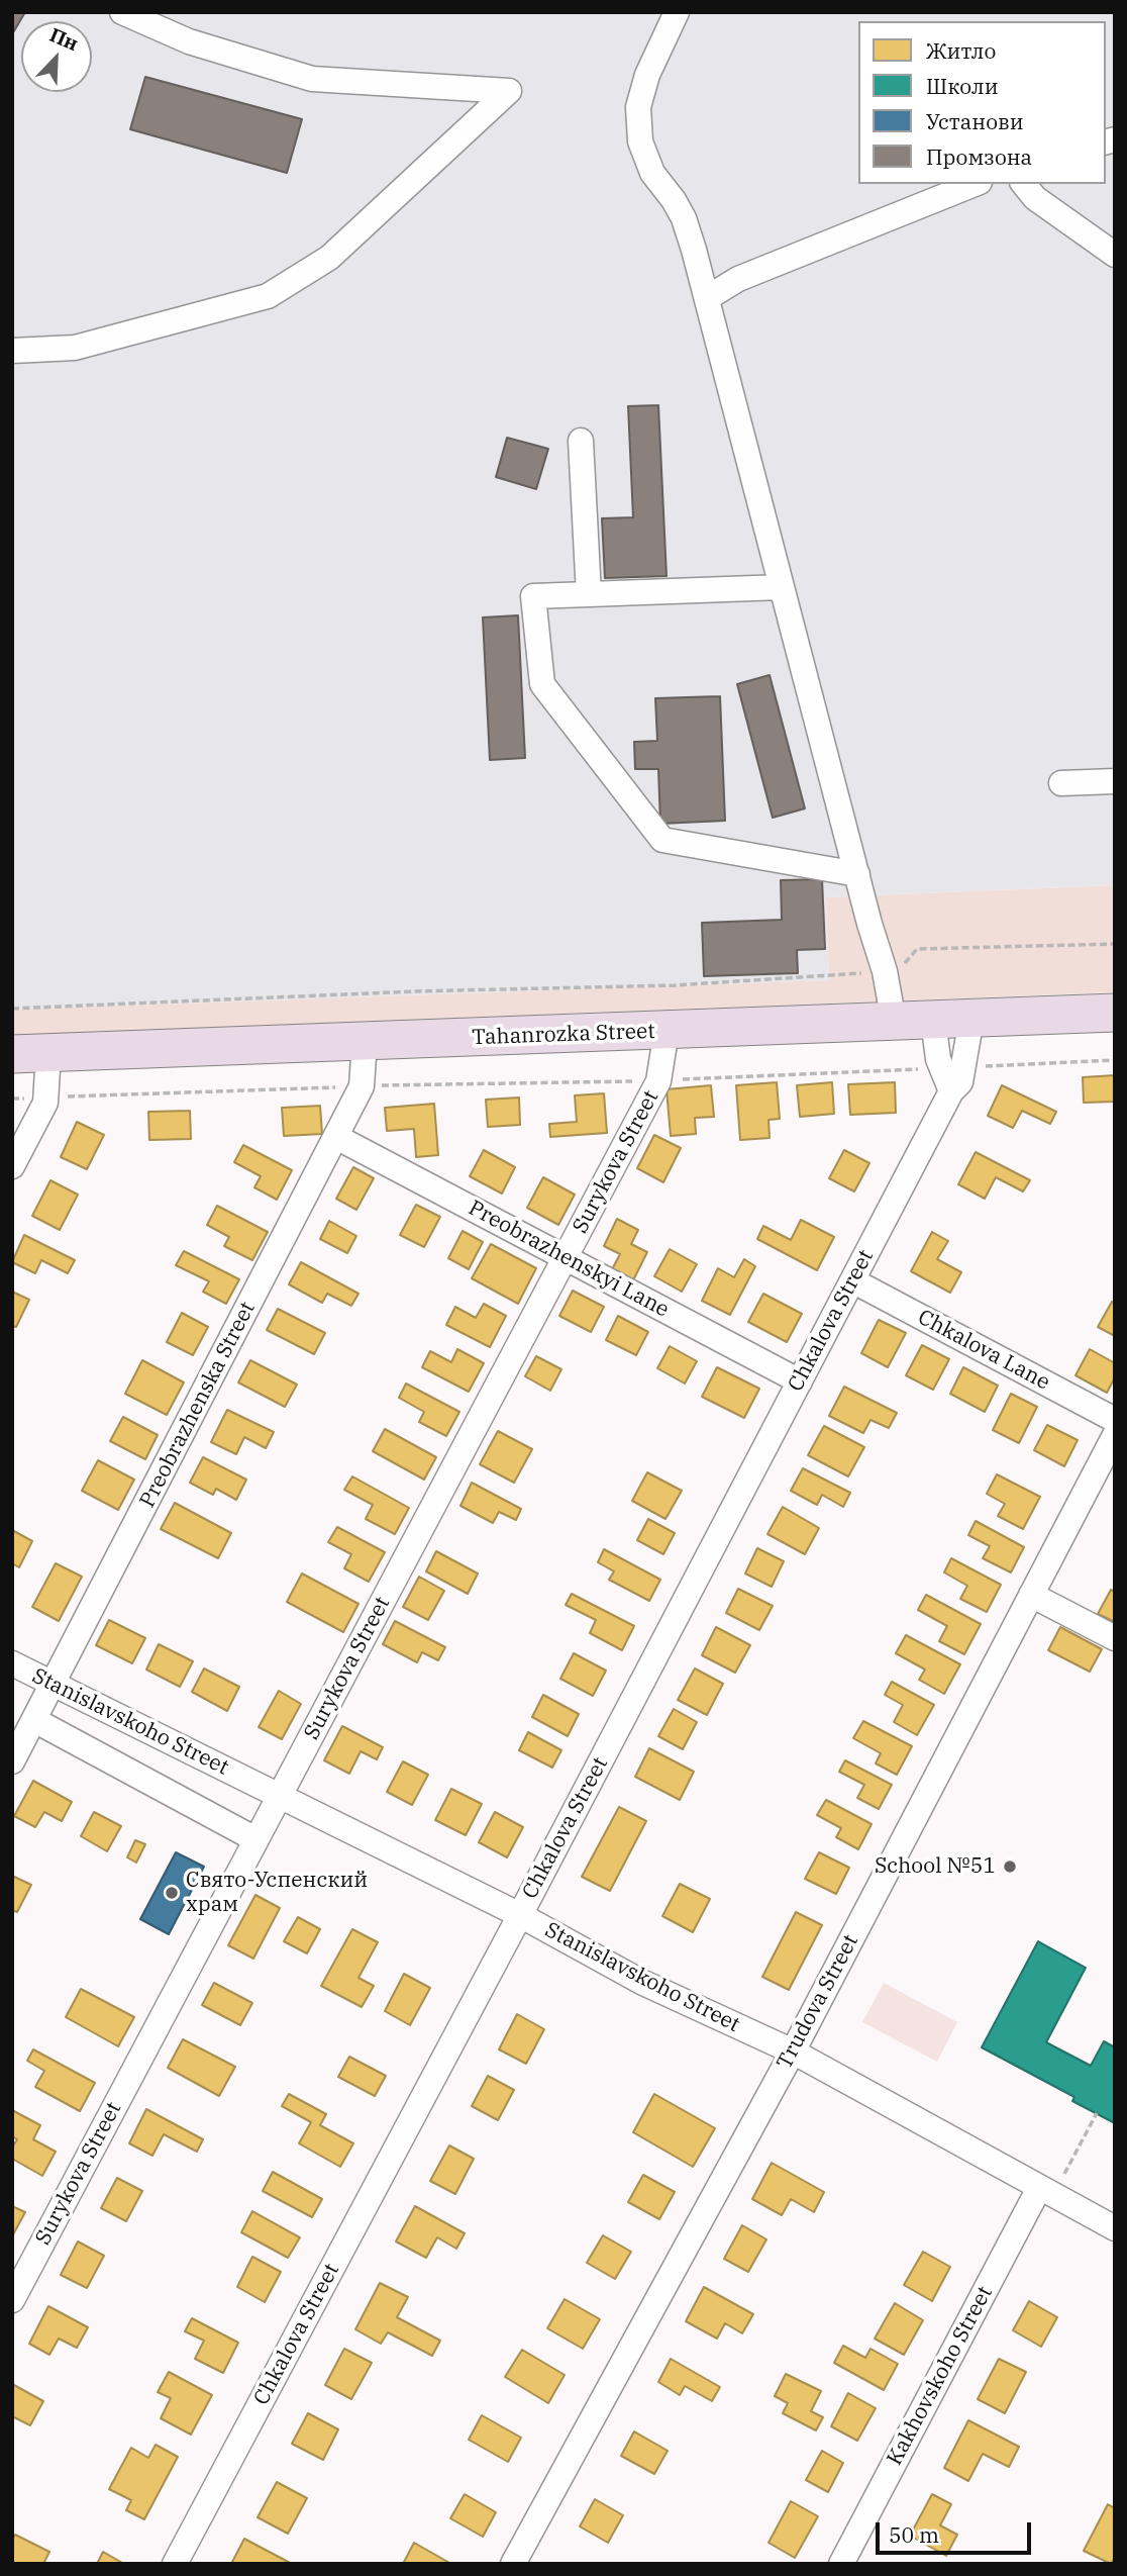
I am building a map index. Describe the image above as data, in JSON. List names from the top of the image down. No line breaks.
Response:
{"streets":{"highway":["Tahanrozka Street"],"street":["Surykova Street","Preobrazhenskyi Lane","Chkalova Street","Chkalova Lane","Preobrazhenska Street","Stanislavskoho Street","Trudova Street","Kakhovskoho Street"]},"crossings":[["Tahanrozka Street","Surykova Street"],["Tahanrozka Street","Chkalova Street"],["Tahanrozka Street","Preobrazhenska Street"],["Surykova Street","Preobrazhenskyi Lane"],["Surykova Street","Stanislavskoho Street"],["Preobrazhenskyi Lane","Chkalova Street"],["Preobrazhenskyi Lane","Preobrazhenska Street"],["Chkalova Street","Chkalova Lane"],["Chkalova Street","Stanislavskoho Street"],["Preobrazhenska Street","Stanislavskoho Street"],["Stanislavskoho Street","Trudova Street"],["Stanislavskoho Street","Kakhovskoho Street"]],"places":["School №51","Свято-Успенский храм"],"legend":["Житло","Школи","Установи","Промзона"],"scale_bar":"50 m","north":"top right"}
